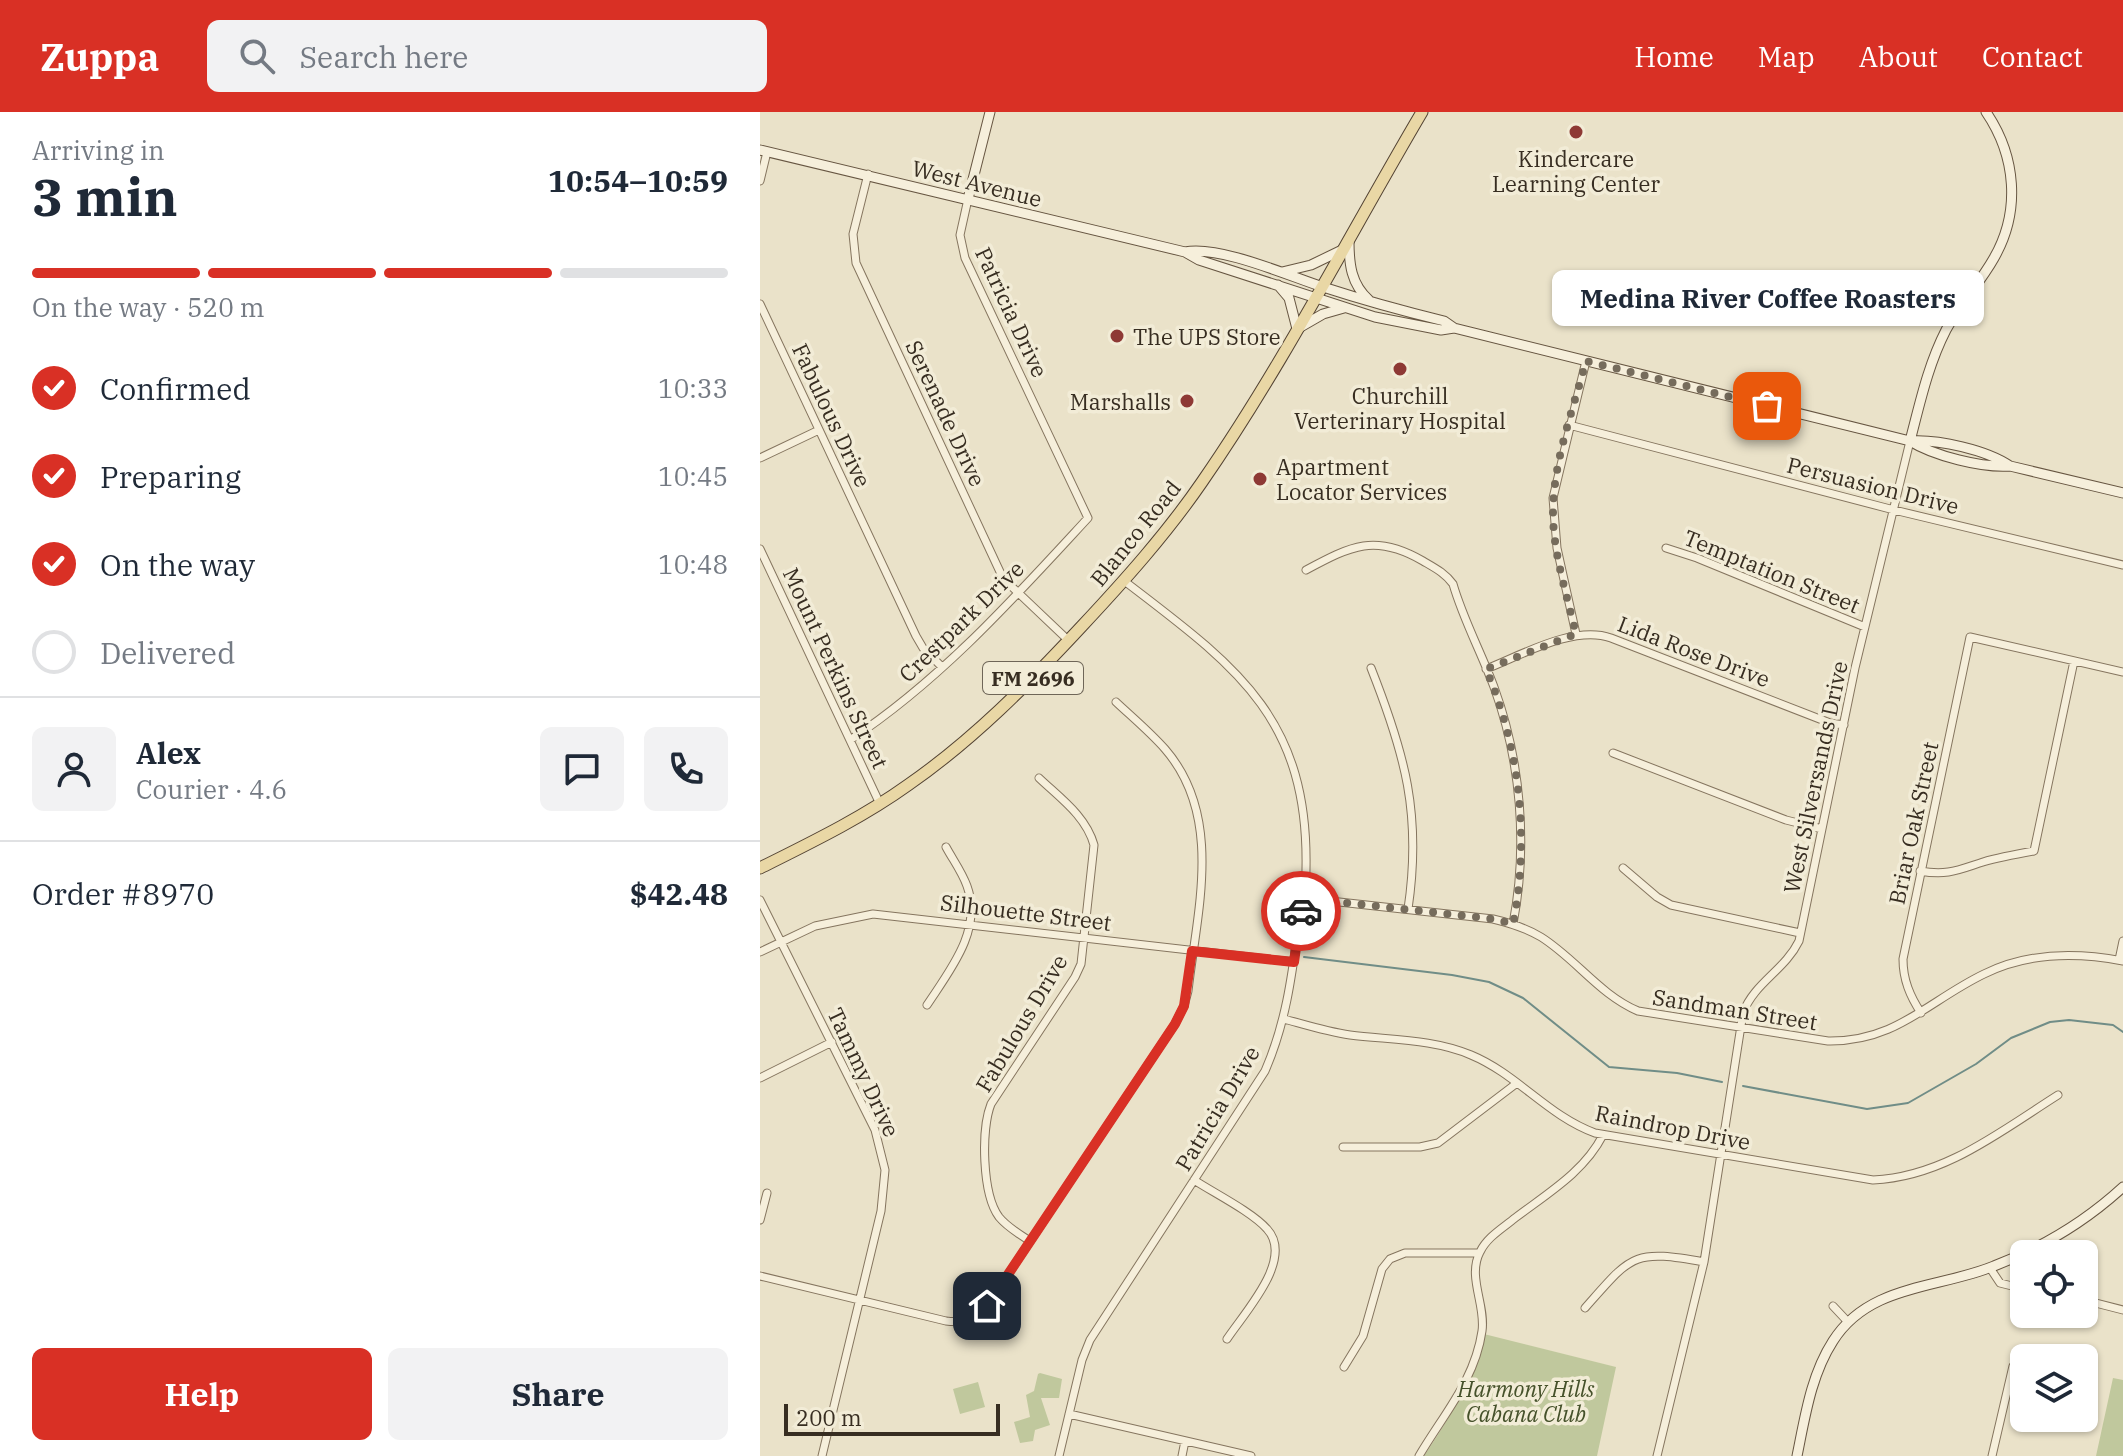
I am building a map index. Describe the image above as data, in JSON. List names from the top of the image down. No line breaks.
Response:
{"streets":{"main road":["West Avenue","Patricia Drive","Blanco Road","FM 2696","West Silversands Drive"],"street":["Serenade Drive","Fabulous Drive","Persuasion Drive","Temptation Street","Crestpark Drive","Lida Rose Drive","Mount Perkins Street","Briar Oak Street","Silhouette Street","Sandman Street","Tammy Drive","Raindrop Drive"]},"crossings":[["West Avenue","Patricia Drive"],["West Avenue","Serenade Drive"],["West Avenue","Blanco Road"],["West Avenue","West Silversands Drive"],["Patricia Drive","Blanco Road"],["Patricia Drive","Crestpark Drive"],["Patricia Drive","Silhouette Street"],["Patricia Drive","Sandman Street"],["Patricia Drive","Raindrop Drive"],["Serenade Drive","Blanco Road"],["Serenade Drive","Crestpark Drive"],["Fabulous Drive","Crestpark Drive"],["Fabulous Drive","Silhouette Street"],["Persuasion Drive","West Silversands Drive"],["Blanco Road","Mount Perkins Street"],["Temptation Street","West Silversands Drive"],["Crestpark Drive","Mount Perkins Street"],["Lida Rose Drive","West Silversands Drive"],["West Silversands Drive","Sandman Street"],["West Silversands Drive","Raindrop Drive"],["Briar Oak Street","Sandman Street"],["Silhouette Street","Tammy Drive"]],"parks":["Harmony Hills Cabana Club"],"places":["Kindercare Learning Center","The UPS Store","Churchill Verterinary Hospital","Marshalls","Medina River Coffee Roasters","Apartment Locator Services"],"scale_bar":"200 m","page":{"header":"Zuppa","search":"Search here","nav":["Home","Map","About","Contact"],"heading":["3 min","Arriving in","10:54–10:59"],"panel":["Alex","Courier · 4.6","Order #8970","$42.48"],"bar":"On the way · 520 m","bubble":"Medina River Coffee Roasters","list":[["Confirmed","10:33"],["Preparing","10:45"],["On the way","10:48"],"Delivered"],"buttons":["Help","Share"],"scale":"200 m"}}
